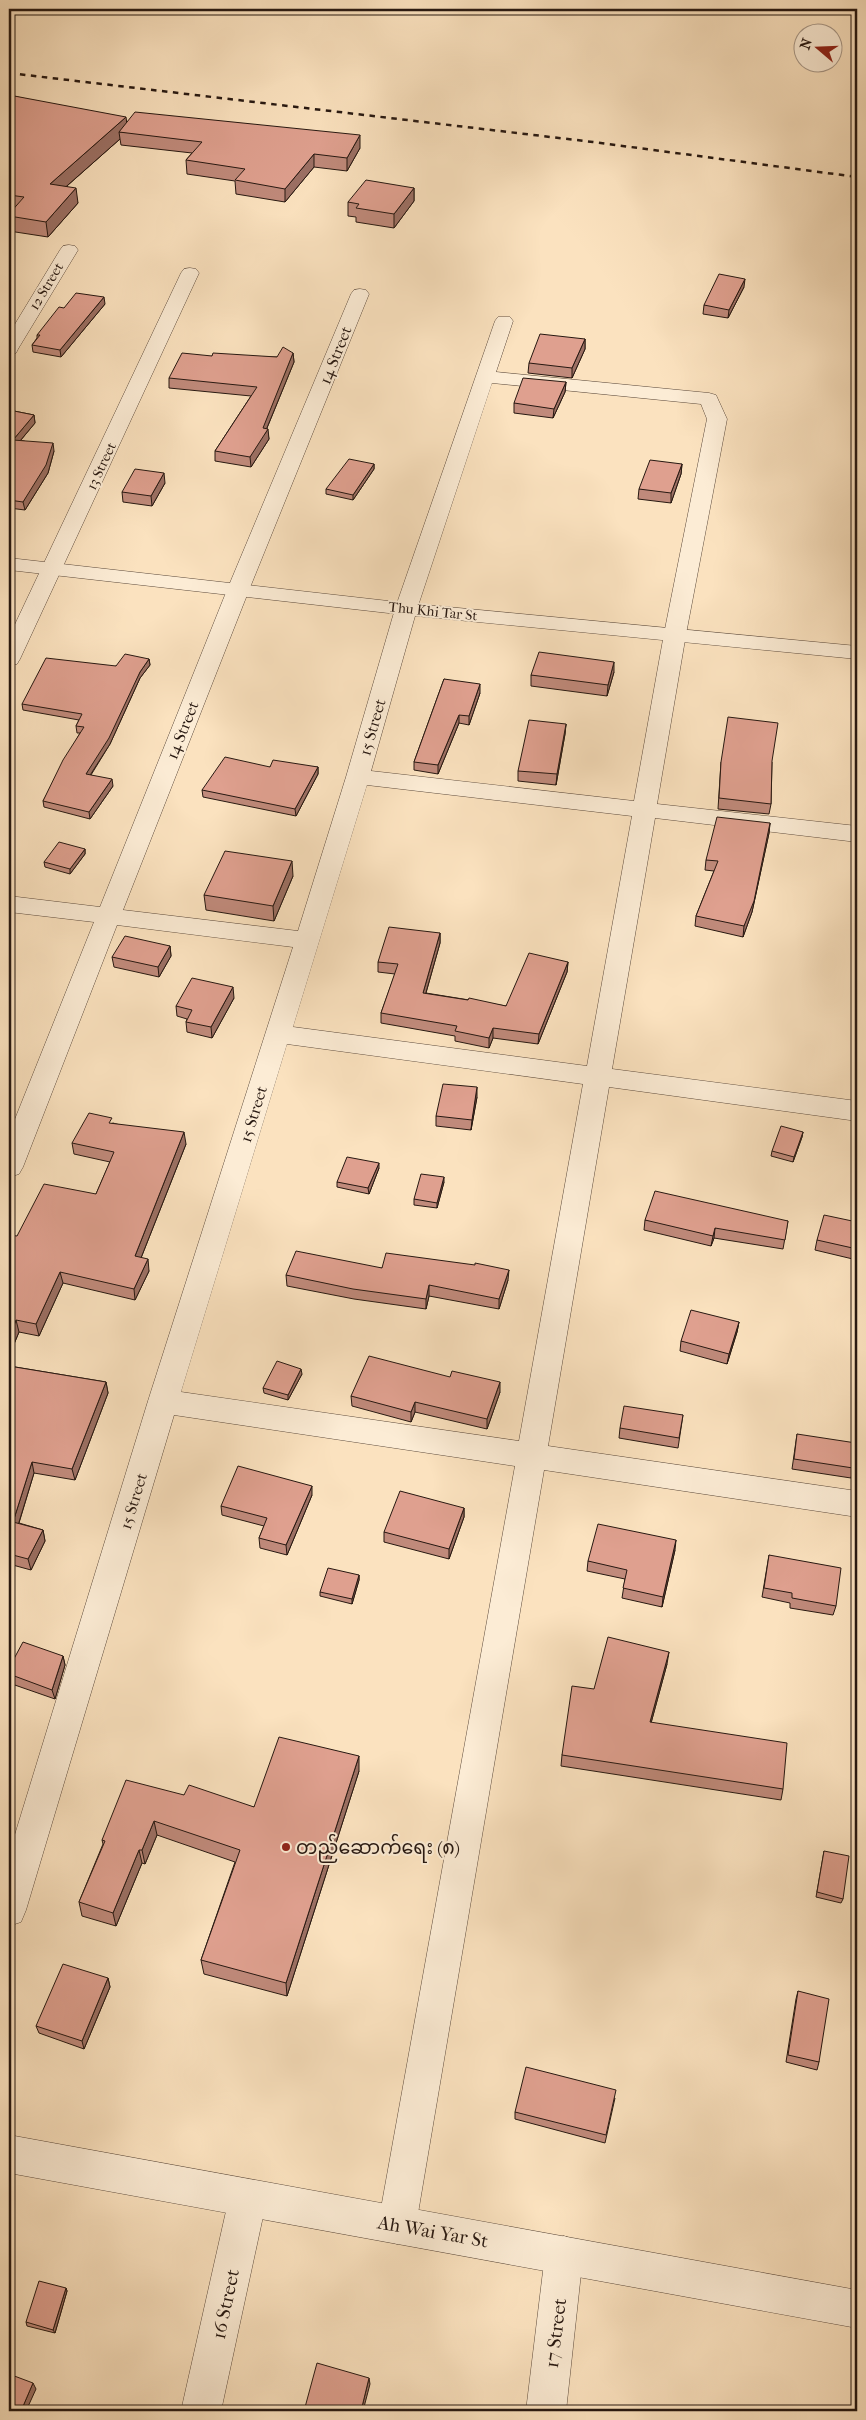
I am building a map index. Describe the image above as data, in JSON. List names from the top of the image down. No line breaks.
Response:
{"streets":{"street":["12 Street","14 Street","13 Street","Thu Khi Tar St","15 Street","Ah Wai Yar St","16 Street","17 Street"]},"crossings":[["14 Street","Thu Khi Tar St"],["13 Street","Thu Khi Tar St"],["Thu Khi Tar St","15 Street"],["Ah Wai Yar St","16 Street"],["Ah Wai Yar St","17 Street"]],"places":["တည်ဆောက်ရေး (၈)"],"north":"left"}
